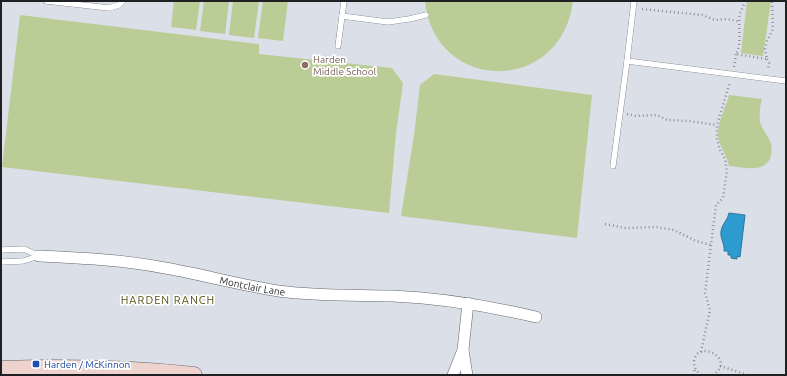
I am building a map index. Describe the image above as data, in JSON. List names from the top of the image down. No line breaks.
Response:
{"streets":{"street":["Montclair Lane"]},"districts":["HARDEN RANCH"],"places":{"other":["Harden Middle School"],"transit":["Harden / McKinnon"]}}
